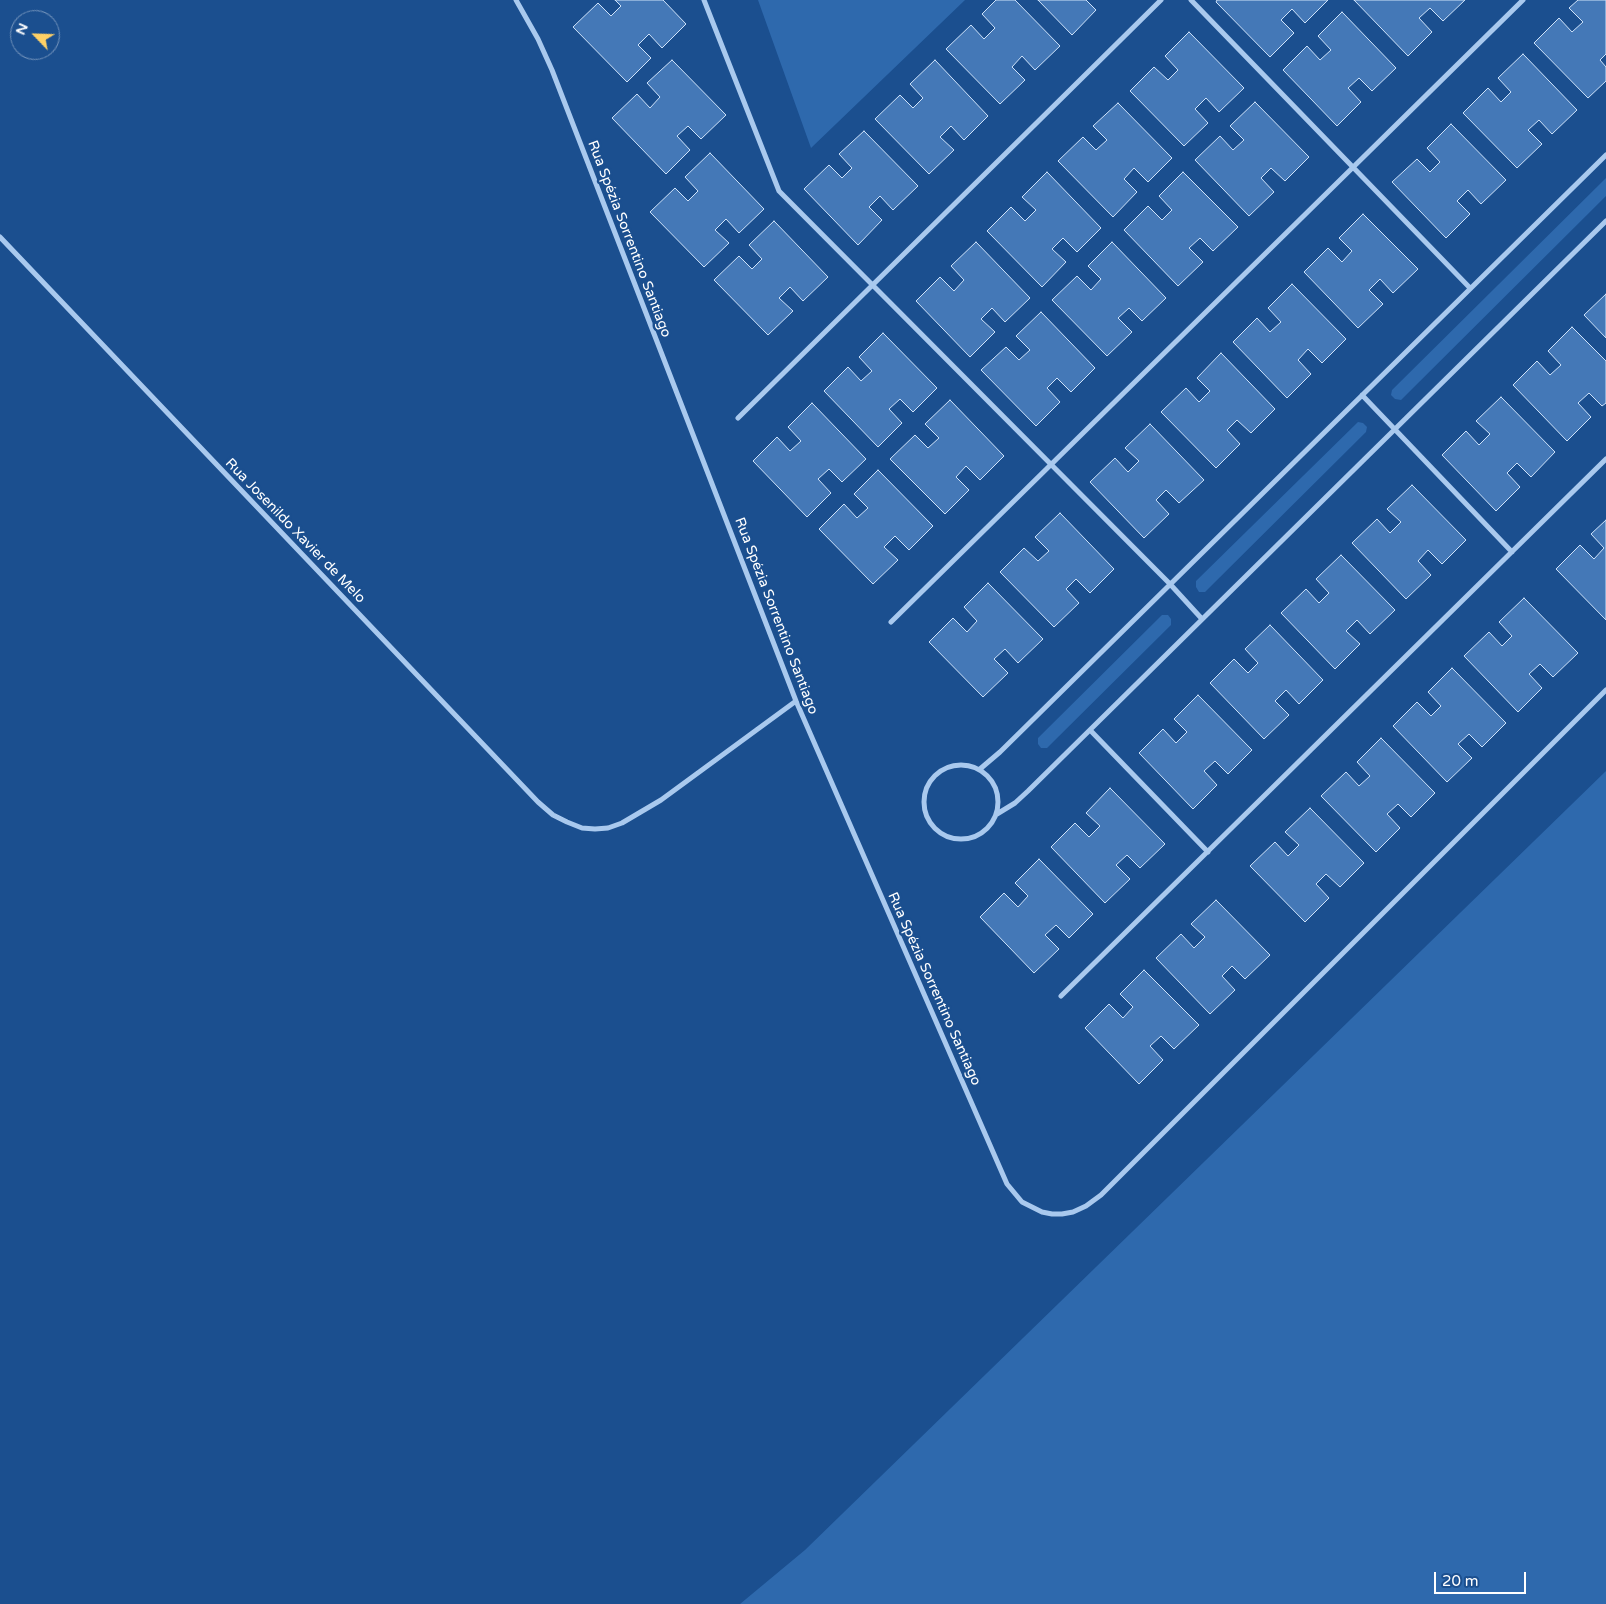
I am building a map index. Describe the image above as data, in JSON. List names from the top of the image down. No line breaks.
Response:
{"streets":{"street":["Rua Spézia Sorrentino Santiago","Rua Josenildo Xavier de Melo"]},"crossings":[["Rua Spézia Sorrentino Santiago","Rua Josenildo Xavier de Melo"]],"scale_bar":"20 m","north":"top left"}
